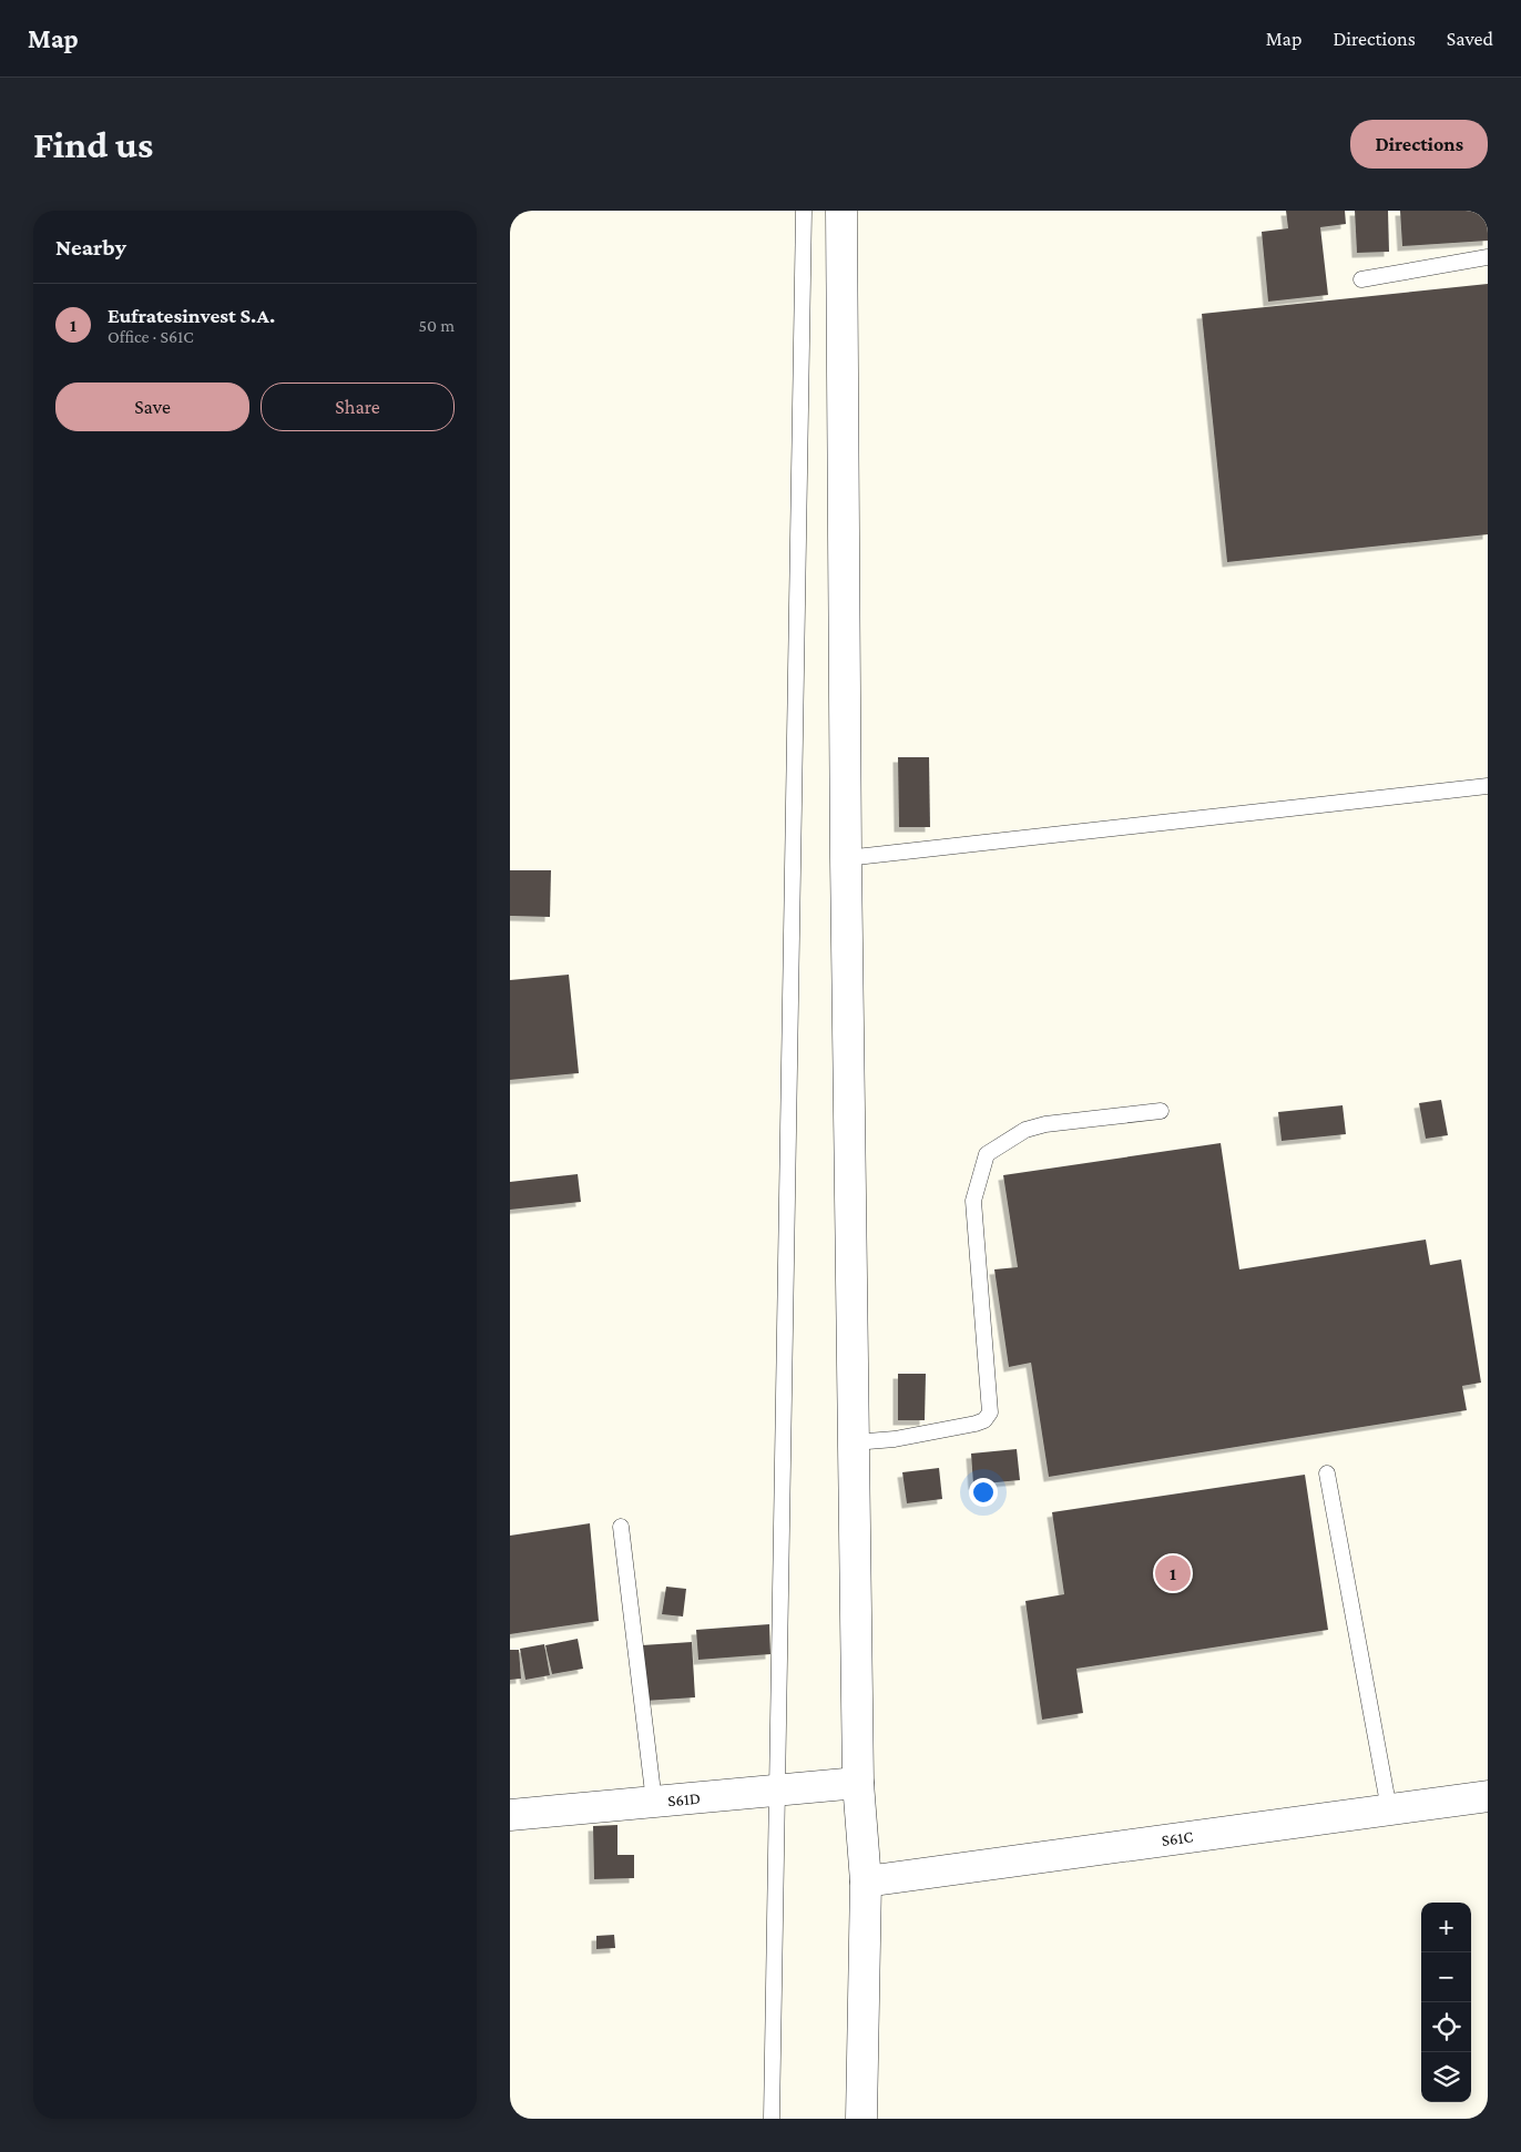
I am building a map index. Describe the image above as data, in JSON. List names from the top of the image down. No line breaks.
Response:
{"streets":{"street":["S61D","S61C"]},"page":{"header":"Map","nav":["Map","Directions","Saved"],"buttons":["Directions",["Save","Share"]],"title":"Find us","heading":"Nearby","list":[{"mark":"1","name":"Eufratesinvest S.A.","note":"Office · S61C","value":"50 m"}],"pins":"1","map_buttons":["+","−"]}}
